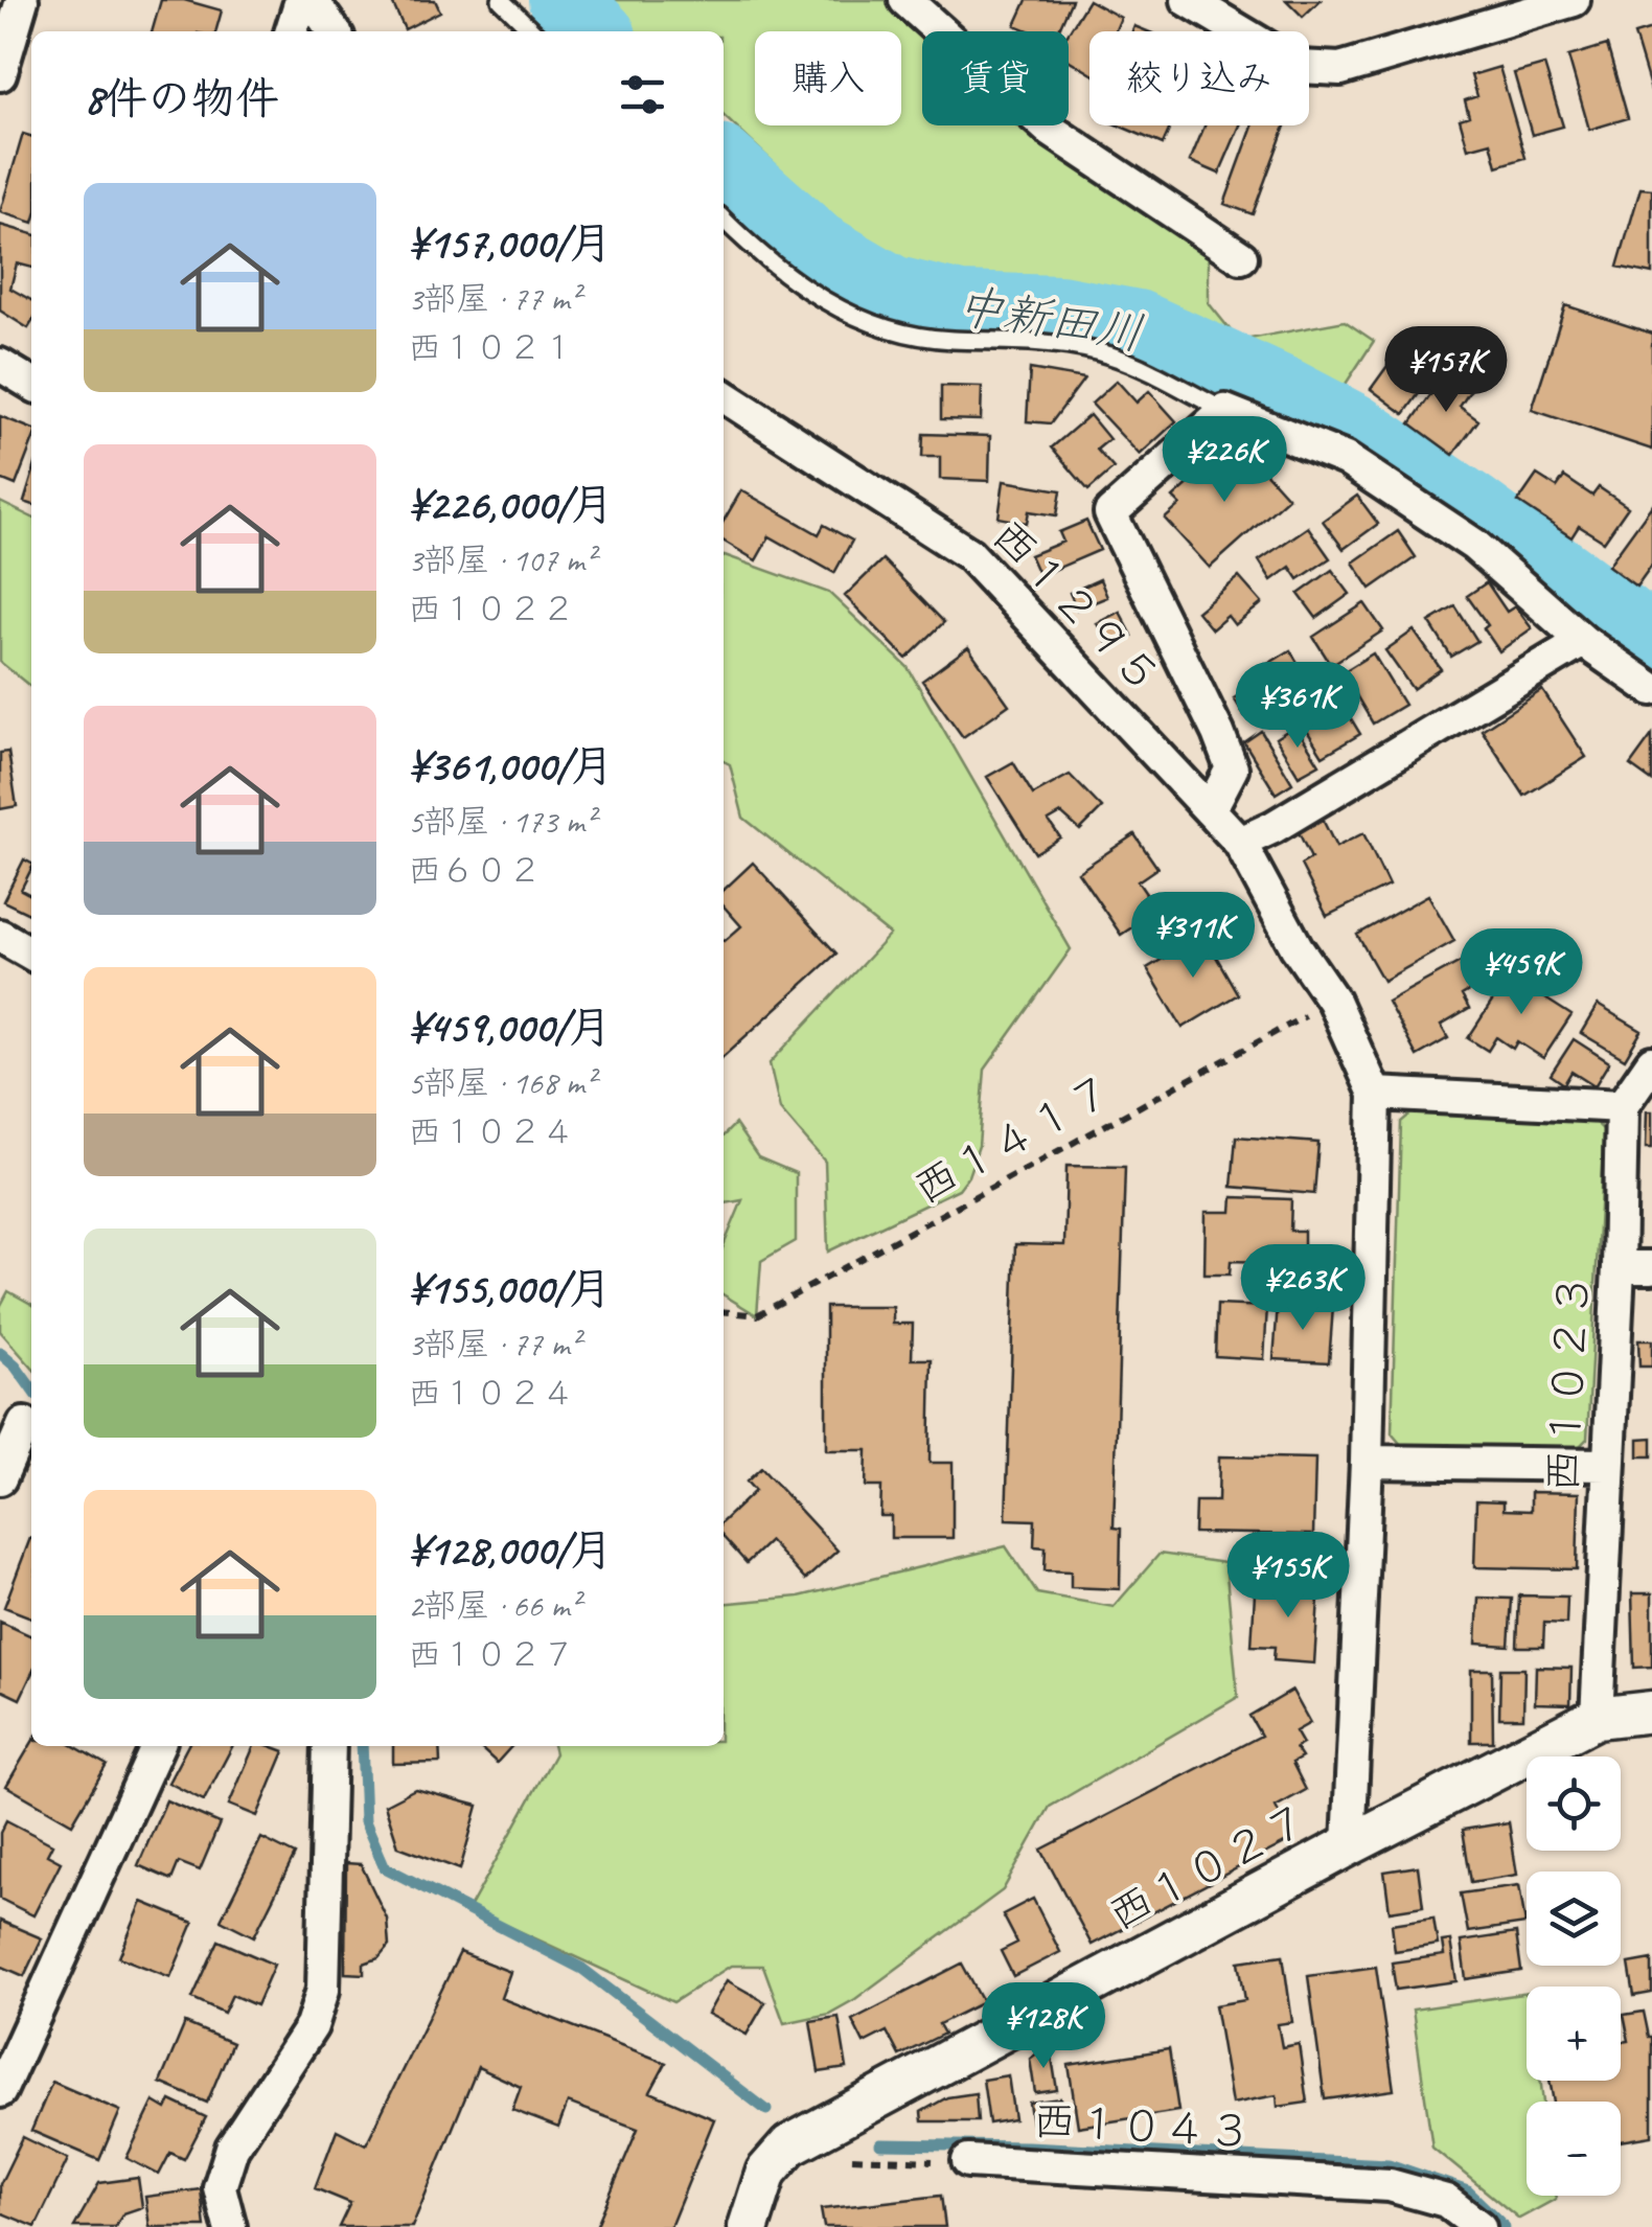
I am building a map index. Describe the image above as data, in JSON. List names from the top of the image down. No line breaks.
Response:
{"streets":{"street":["西１２９５","西１０２３","西１０２７","西１０４３"],"path":["西１４１７"]},"crossings":[["西１２９５","西１４１７"],["西１０２３","西１０２７"],["西１０２７","西１０４３"]],"water":["中新田川"],"page":{"chip":["購入","賃貸","絞り込み"],"heading":"8件の物件","list":[{"name":"¥157,000/月","note":"3部屋 · 77 m² · 西１０２１"},{"name":"¥226,000/月","note":"3部屋 · 107 m² · 西１０２２"},{"name":"¥361,000/月","note":"5部屋 · 173 m² · 西６０２"},{"name":"¥459,000/月","note":"5部屋 · 168 m² · 西１０２４"},{"name":"¥155,000/月","note":"3部屋 · 77 m² · 西１０２４"},{"name":"¥128,000/月","note":"2部屋 · 66 m² · 西１０２７"}],"price":["¥157K","¥226K","¥361K","¥311K","¥459K","¥263K","¥155K","¥128K"],"map_buttons":["+","−"]}}
